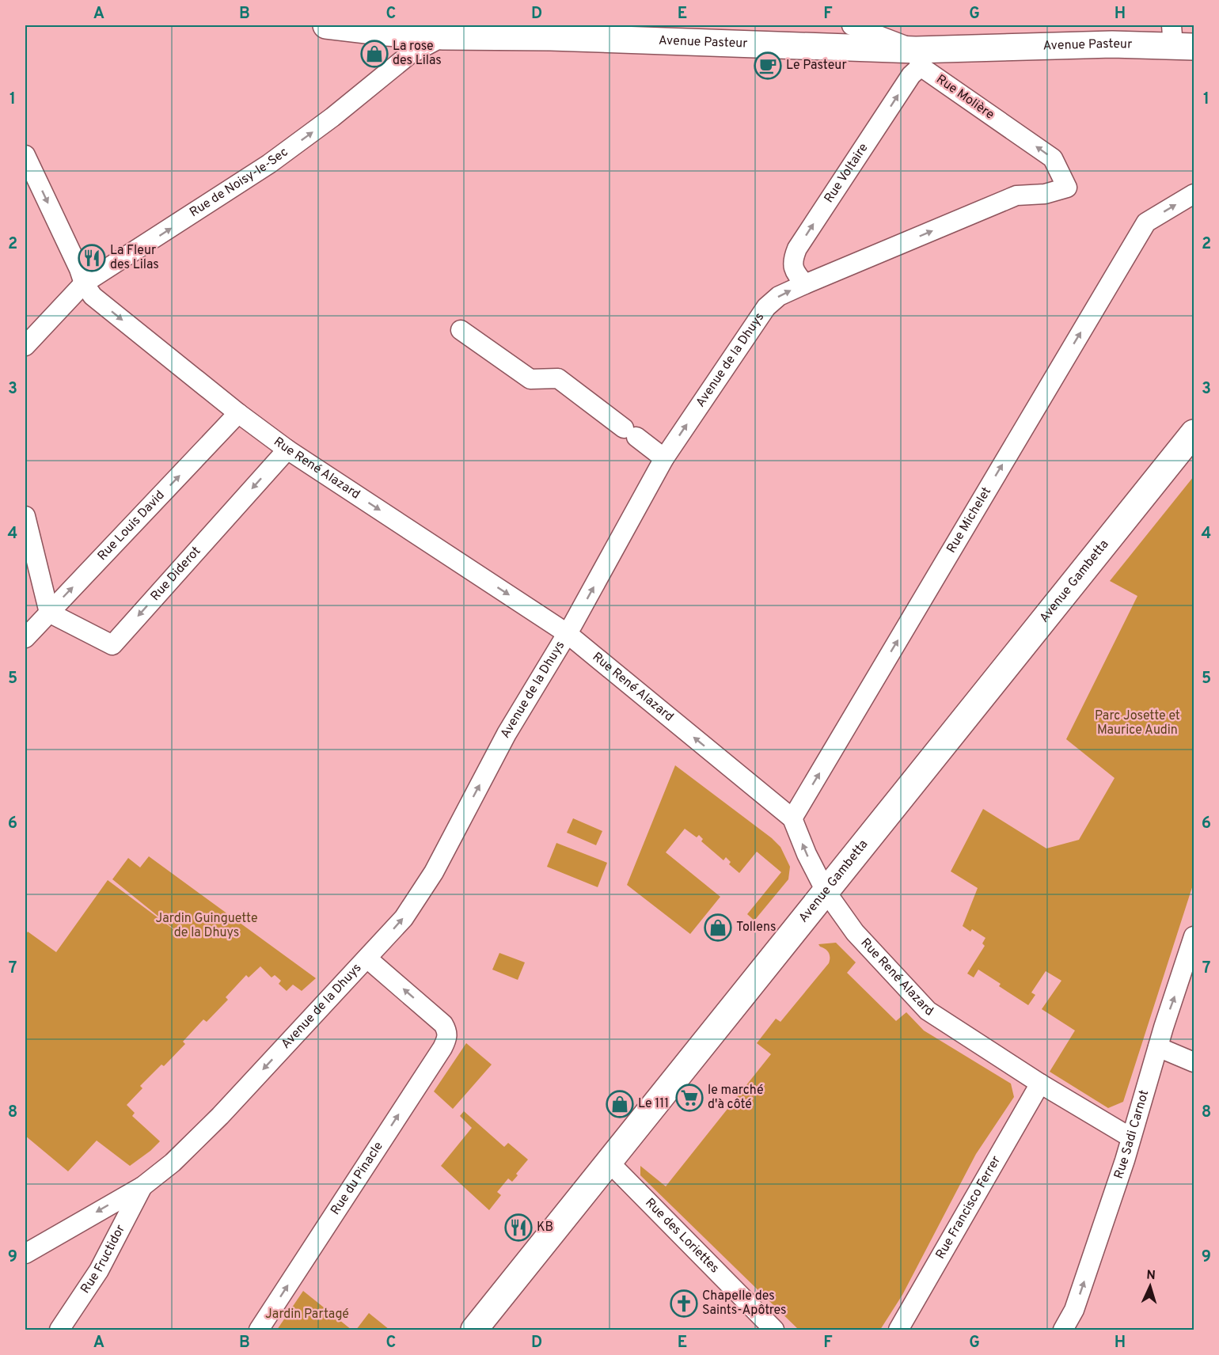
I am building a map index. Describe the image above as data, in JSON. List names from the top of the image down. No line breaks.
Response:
{"streets":{"main road":["Avenue Pasteur","Avenue Gambetta"],"street":["Rue Molière","Rue Voltaire","Rue de Noisy-le-Sec","Avenue de la Dhuys","Rue René Alazard","Rue Michelet","Rue Louis David","Rue Diderot","Rue Sadi Carnot","Rue du Pinacle","Rue Francisco Ferrer","Rue des Loriettes","Rue Fructidor"]},"crossings":[["Avenue Pasteur","Rue Molière"],["Avenue Pasteur","Rue Voltaire"],["Avenue Pasteur","Rue de Noisy-le-Sec"],["Rue Molière","Rue Voltaire"],["Rue Molière","Avenue de la Dhuys"],["Rue Voltaire","Avenue de la Dhuys"],["Rue de Noisy-le-Sec","Rue René Alazard"],["Avenue de la Dhuys","Rue René Alazard"],["Avenue de la Dhuys","Rue du Pinacle"],["Avenue de la Dhuys","Rue Fructidor"],["Rue René Alazard","Rue Michelet"],["Rue René Alazard","Rue Louis David"],["Rue René Alazard","Rue Diderot"],["Rue René Alazard","Avenue Gambetta"],["Rue René Alazard","Rue Sadi Carnot"],["Rue René Alazard","Rue Francisco Ferrer"],["Rue Louis David","Rue Diderot"],["Avenue Gambetta","Rue des Loriettes"]],"one_way":["Rue Molière","Rue Voltaire","Rue de Noisy-le-Sec","Rue Michelet","Rue Louis David","Rue Diderot","Rue Sadi Carnot","Rue du Pinacle"],"parks":["Parc Josette et Maurice Audin","Jardin Guinguette de la Dhuys","Jardin Partagé"],"places":{"shop":["La rose des Lilas","Tollens","Le 111"],"cafe":["Le Pasteur"],"restaurant":["La Fleur des Lilas","KB"],"supermarket":["le marché d'à côté"],"church":["Chapelle des Saints-Apôtres"]},"north":"top","grid":{"columns":["A","B","C","D","E","F","G","H"],"rows":["1","2","3","4","5","6","7","8","9"]}}
